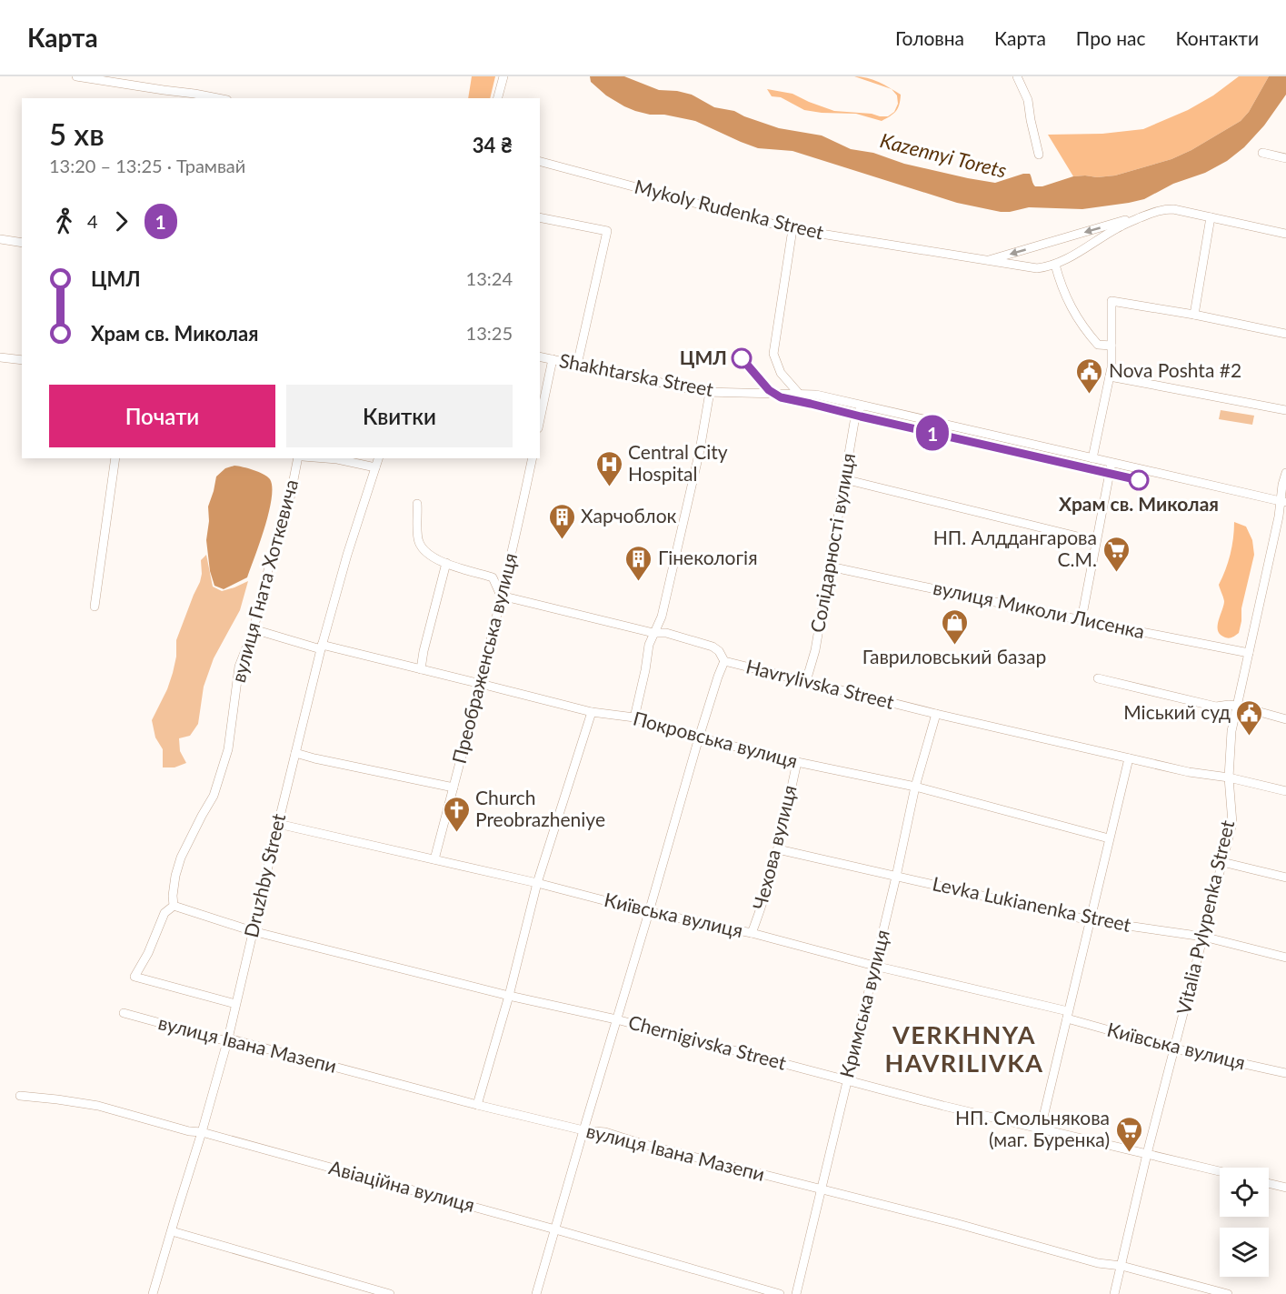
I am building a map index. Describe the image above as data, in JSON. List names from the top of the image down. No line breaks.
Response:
{"streets":{"street":["Mykoly Rudenka Street","Shakhtarska Street","Солідарності вулиця","вулиця Гната Хоткевича","вулиця Миколи Лисенка","Преображенська вулиця","Havrylivska Street","Покровська вулиця","Чехова вулиця","Druzhby Street","Levka Lukianenka Street","Київська вулиця","Vitalia Pylypenka Street","Кримська вулиця","Chernigivska Street","вулиця Івана Мазепи","Авіаційна вулиця"]},"crossings":[["Shakhtarska Street","Солідарності вулиця"],["Shakhtarska Street","Vitalia Pylypenka Street"],["Солідарності вулиця","вулиця Миколи Лисенка"],["Солідарності вулиця","Havrylivska Street"],["вулиця Гната Хоткевича","Покровська вулиця"],["вулиця Гната Хоткевича","Chernigivska Street"],["вулиця Миколи Лисенка","Vitalia Pylypenka Street"],["Преображенська вулиця","Havrylivska Street"],["Преображенська вулиця","Покровська вулиця"],["Преображенська вулиця","Київська вулиця"],["Havrylivska Street","Vitalia Pylypenka Street"],["Havrylivska Street","Кримська вулиця"],["Покровська вулиця","Чехова вулиця"],["Покровська вулиця","Druzhby Street"],["Покровська вулиця","Кримська вулиця"],["Чехова вулиця","Levka Lukianenka Street"],["Чехова вулиця","Київська вулиця"],["Druzhby Street","Київська вулиця"],["Druzhby Street","Chernigivska Street"],["Druzhby Street","вулиця Івана Мазепи"],["Druzhby Street","Авіаційна вулиця"],["Levka Lukianenka Street","Vitalia Pylypenka Street"],["Levka Lukianenka Street","Кримська вулиця"],["Київська вулиця","Vitalia Pylypenka Street"],["Київська вулиця","Кримська вулиця"],["Vitalia Pylypenka Street","Chernigivska Street"],["Vitalia Pylypenka Street","вулиця Івана Мазепи"],["Кримська вулиця","Chernigivska Street"],["Кримська вулиця","вулиця Івана Мазепи"]],"districts":["VERKHNYA HAVRILIVKA"],"water":["Kazennyi Torets"],"places":{"other":["ЦМЛ","Храм св. Миколая"],"public building":["Nova Poshta #2","Міський суд"],"hospital":["Central City Hospital"],"building":["Харчоблок","Гінекологія"],"supermarket":["НП. Алддангарова С.М.","НП. Смольнякова (маг. Буренка)"],"shop":["Гавриловський базар"],"church":["Church Preobrazheniye"]},"lines":["tram line 1"],"page":{"header":"Карта","nav":["Головна","Карта","Про нас","Контакти"],"on_map":"1","heading":["5 хв","13:20 – 13:25 · Трамвай","34 ₴"],"legs":["4","1"],"list":[{"name":"ЦМЛ","value":"13:24"},{"name":"Храм св. Миколая","value":"13:25"}],"buttons":["Почати","Квитки"]}}
